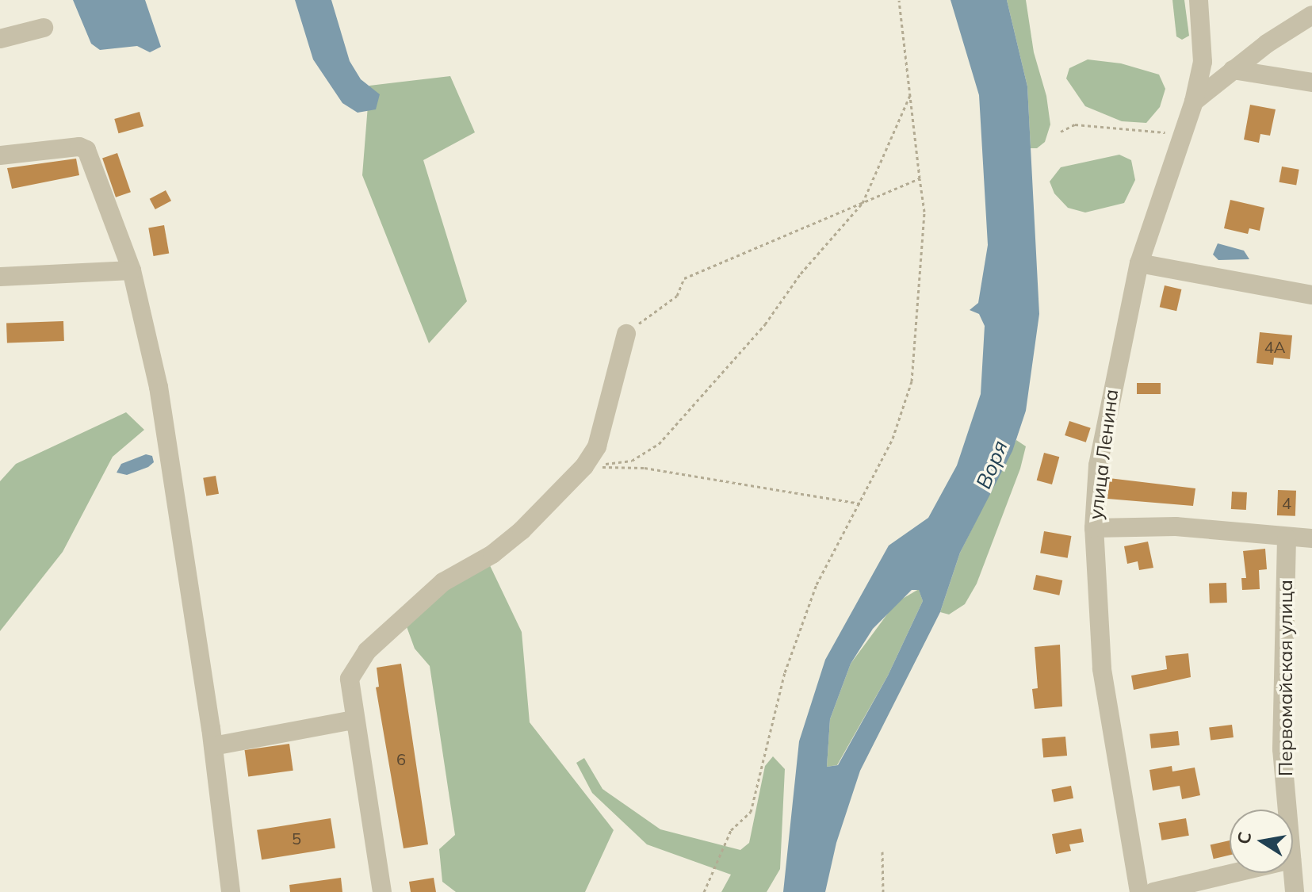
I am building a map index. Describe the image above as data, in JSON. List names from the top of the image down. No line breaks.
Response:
{"streets":{"street":["улица Ленина","Первомайская улица"]},"water":["Воря"],"house_numbers":["4А","4","6","5"],"north":"left"}
